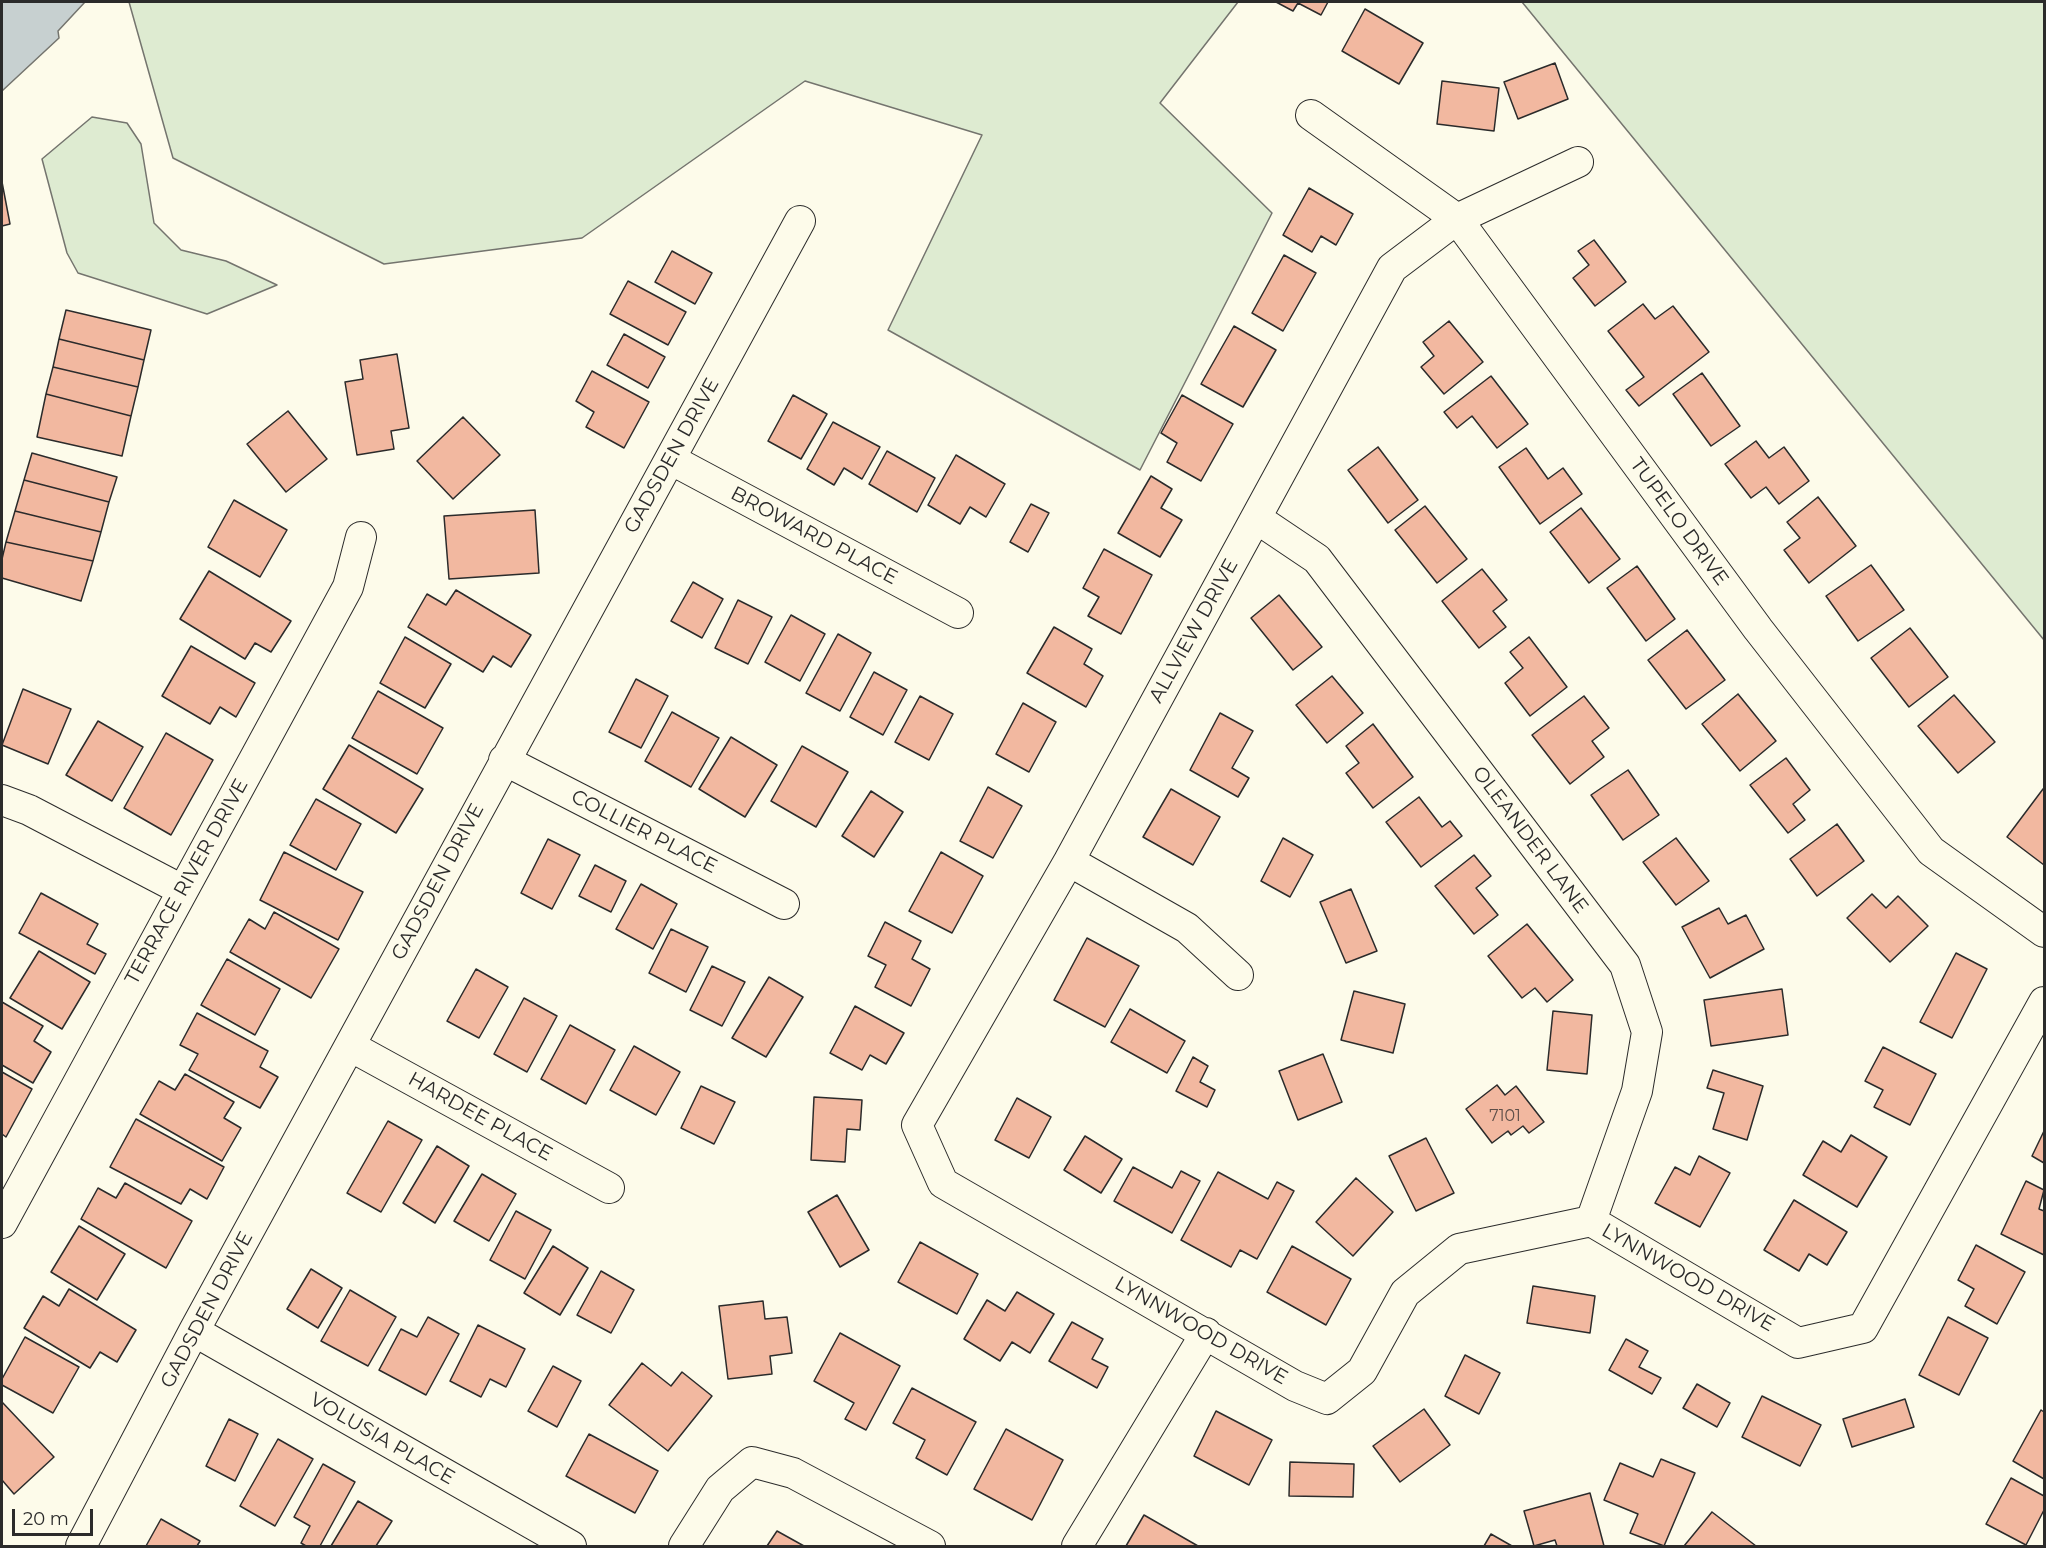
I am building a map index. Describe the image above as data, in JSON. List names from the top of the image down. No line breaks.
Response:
{"streets":{"street":["GADSDEN DRIVE","TUPELO DRIVE","BROWARD PLACE","ALLVIEW DRIVE","COLLIER PLACE","OLEANDER LANE","TERRACE RIVER DRIVE","HARDEE PLACE","LYNNWOOD DRIVE","VOLUSIA PLACE"]},"crossings":[["GADSDEN DRIVE","BROWARD PLACE"],["GADSDEN DRIVE","COLLIER PLACE"],["GADSDEN DRIVE","HARDEE PLACE"],["GADSDEN DRIVE","VOLUSIA PLACE"],["TUPELO DRIVE","ALLVIEW DRIVE"],["ALLVIEW DRIVE","OLEANDER LANE"],["ALLVIEW DRIVE","LYNNWOOD DRIVE"],["OLEANDER LANE","LYNNWOOD DRIVE"]],"house_numbers":["7101"],"scale_bar":"20 m"}
